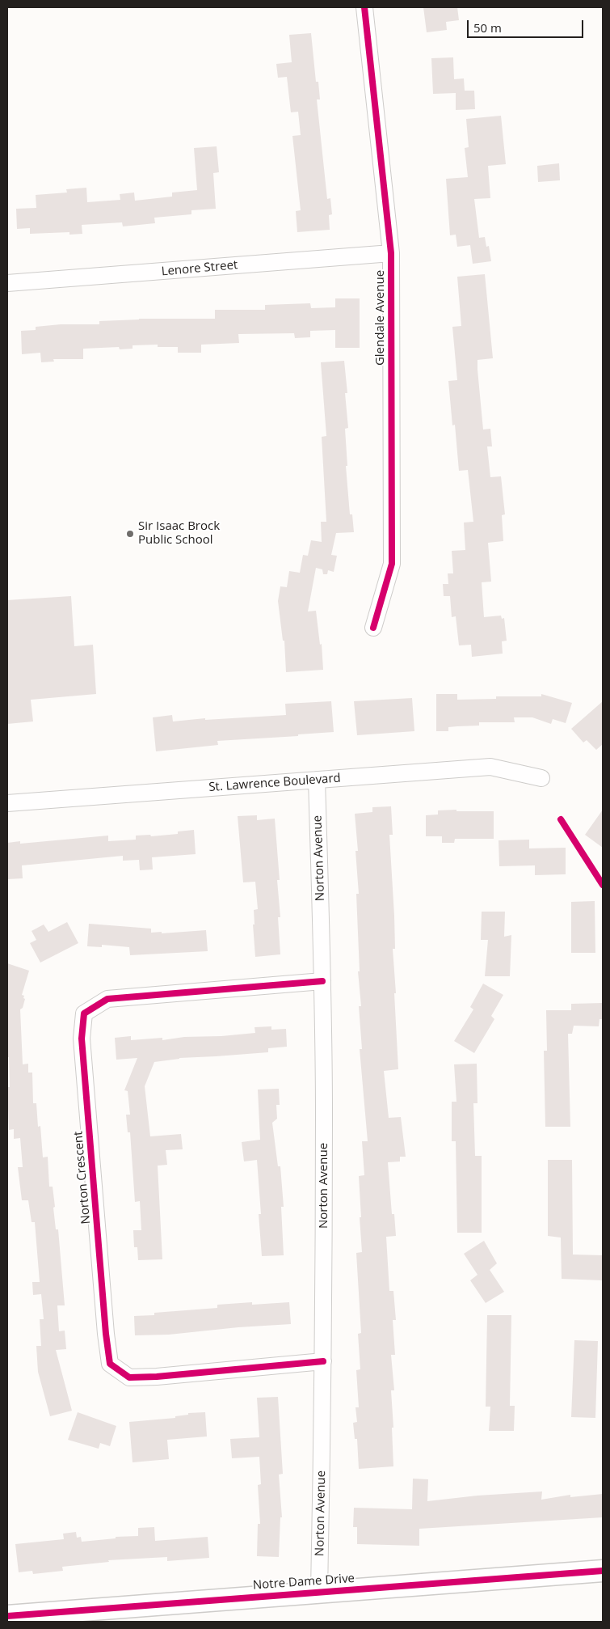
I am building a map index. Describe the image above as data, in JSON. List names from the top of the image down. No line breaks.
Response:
{"streets":{"street":["Lenore Street","Glendale Avenue","St. Lawrence Boulevard","Norton Avenue","Norton Crescent","Notre Dame Drive"]},"crossings":[["Lenore Street","Glendale Avenue"],["St. Lawrence Boulevard","Norton Avenue"],["Norton Avenue","Norton Crescent"],["Norton Avenue","Notre Dame Drive"]],"places":["Sir Isaac Brock Public School"],"scale_bar":"50 m"}
